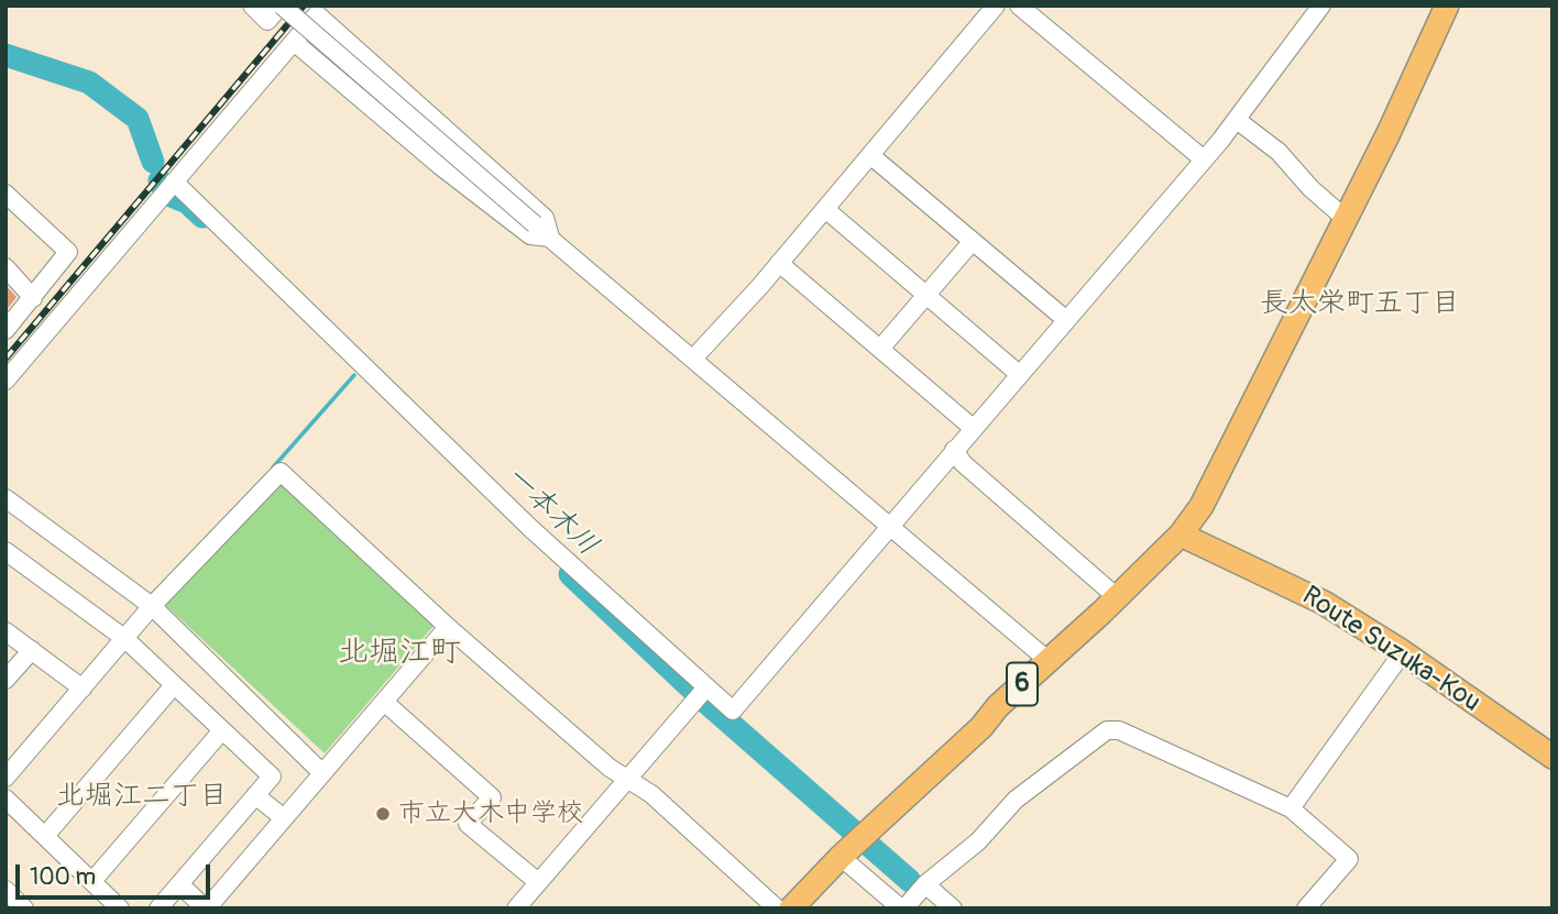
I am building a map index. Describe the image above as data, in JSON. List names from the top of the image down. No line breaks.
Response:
{"streets":{"main road":["Route Suzuka-Kou","6"]},"crossings":[["Route Suzuka-Kou","6"]],"districts":["長太栄町五丁目","北堀江町","北堀江二丁目"],"water":["一本木川"],"places":["市立大木中学校"],"scale_bar":"100 m"}
